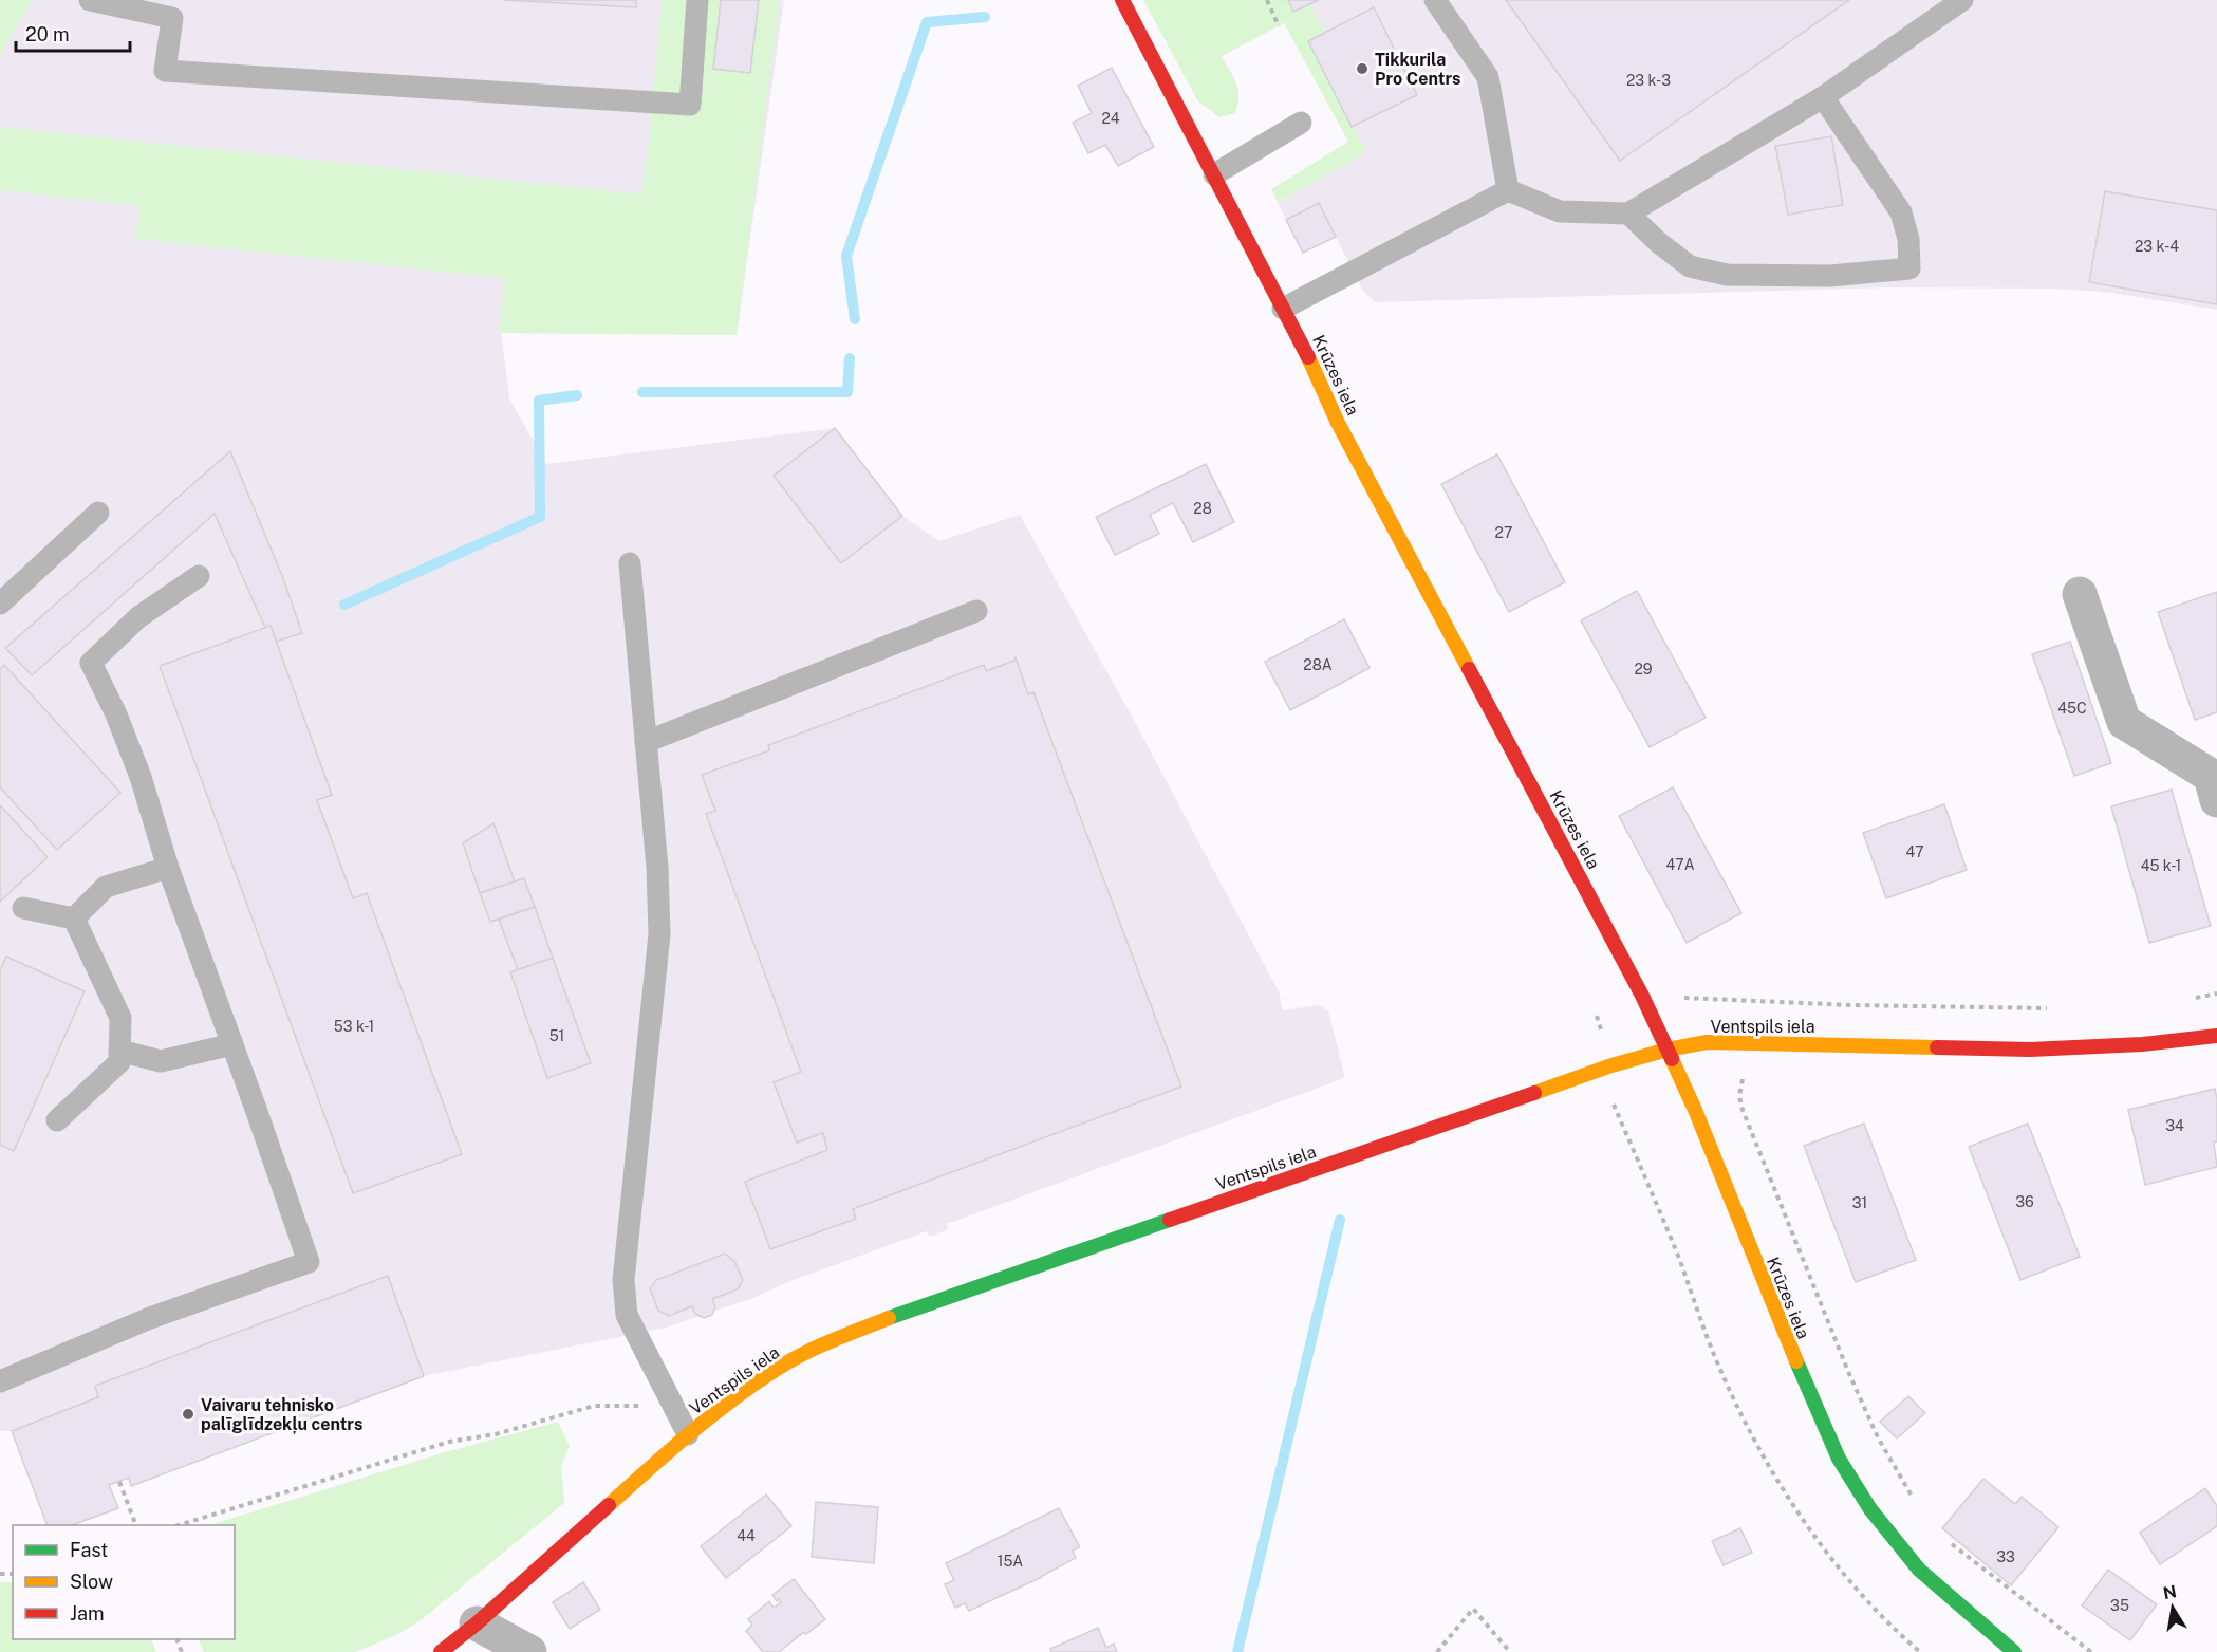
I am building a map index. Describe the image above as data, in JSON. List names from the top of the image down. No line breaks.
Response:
{"streets":{"street":["Krūzes iela","Ventspils iela"]},"crossings":[["Krūzes iela","Ventspils iela"]],"places":["Tikkurila Pro Centrs","Vaivaru tehnisko palīglīdzekļu centrs"],"house_numbers":["23 k-3","24","23 k-4","28","27","28A","29","45C","47","47A","45 k-1","53 k-1","51","34","36","31","44","33","15A","35"],"legend":["Fast","Slow","Jam"],"scale_bar":"20 m","north":"top"}
